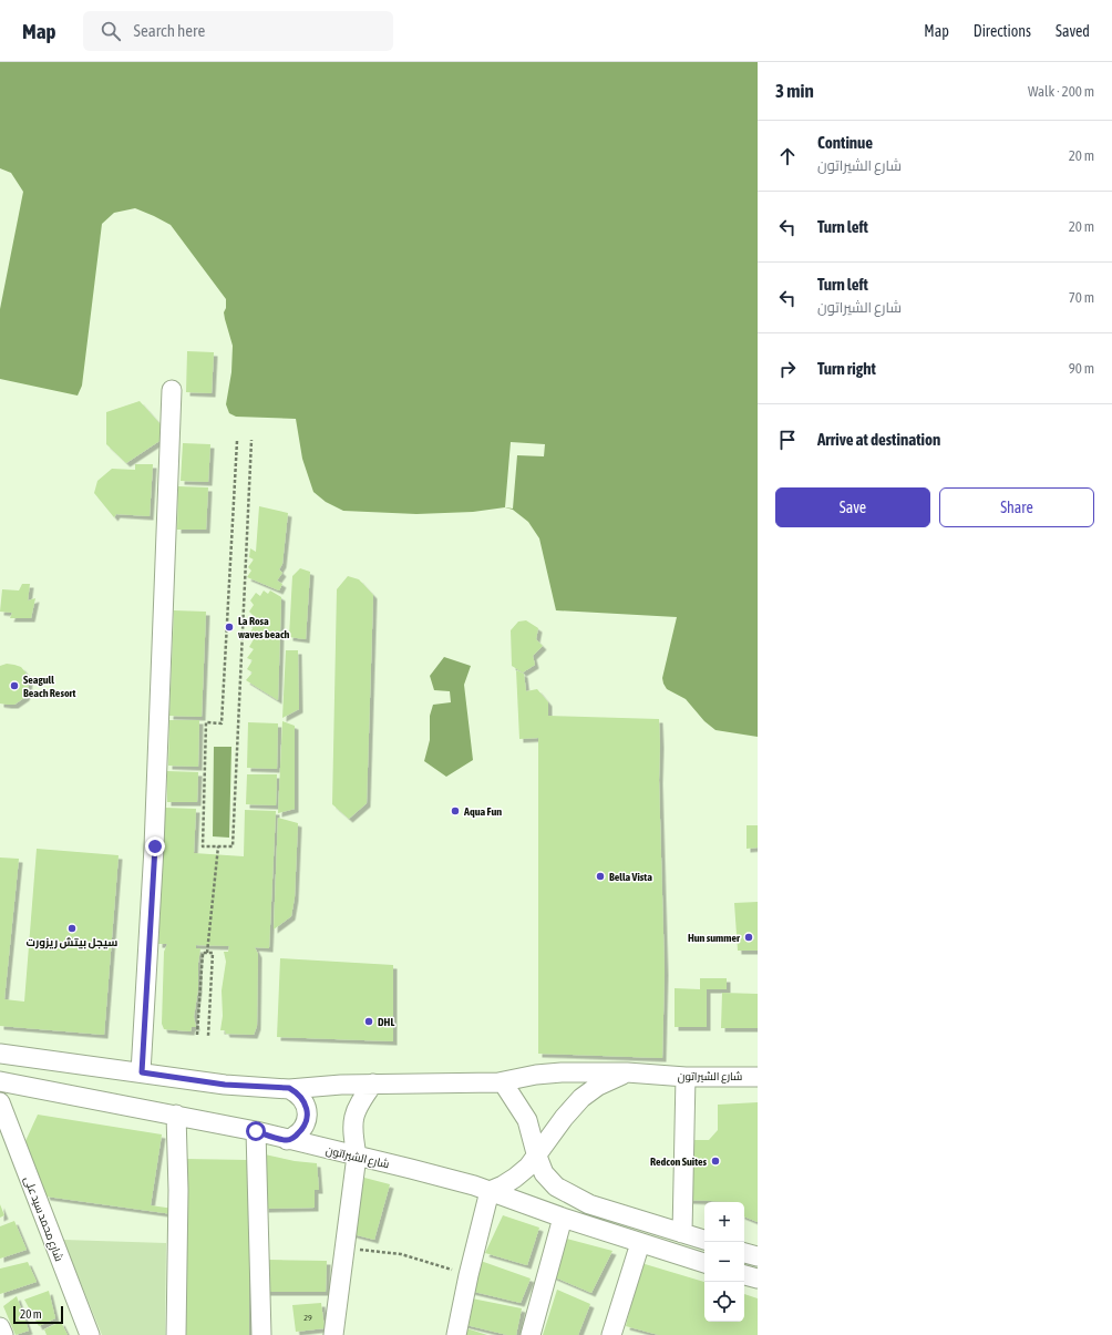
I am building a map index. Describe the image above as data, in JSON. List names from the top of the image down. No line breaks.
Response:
{"streets":{"street":["شارع الشيراتون","شارع محمد سيد على"]},"places":["La Rosa waves beach","Seagull Beach Resort","Aqua Fun","Bella Vista","سيجل بيتش ريزورت","Hun summer","DHL","Redcon Suites"],"house_numbers":["29"],"scale_bar":"20 m","page":{"header":"Map","search":"Search here","nav":["Map","Directions","Saved"],"heading":["3 min","Walk · 200 m"],"list":[["Continue","شارع الشيراتون","20 m"],["Turn left","20 m"],["Turn left","شارع الشيراتون","70 m"],["Turn right","90 m"],"Arrive at destination"],"buttons":["Save","Share"],"map_buttons":["+","−"],"scale":"20 m"}}
